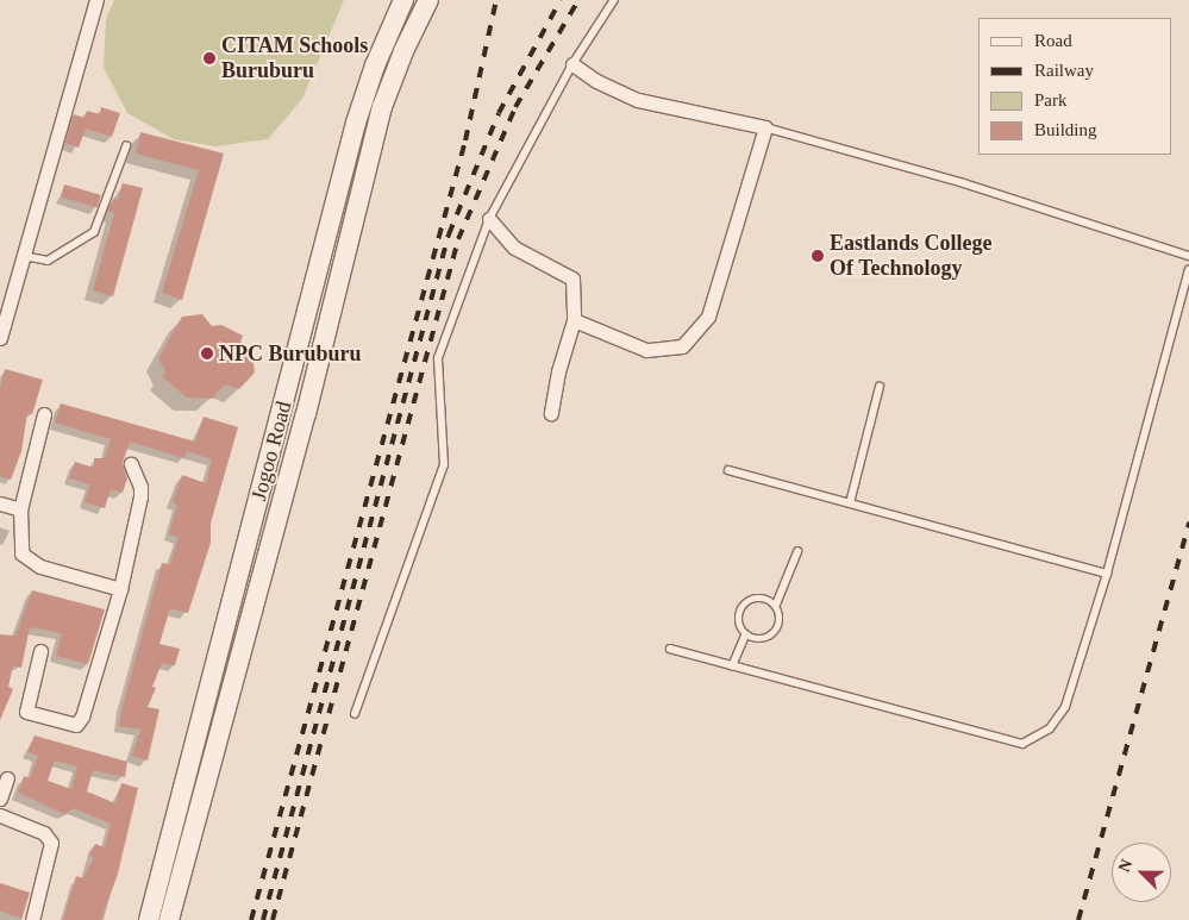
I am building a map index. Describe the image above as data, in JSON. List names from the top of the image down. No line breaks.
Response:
{"streets":{"main road":["Jogoo Road"]},"places":["CITAM Schools Buruburu","Eastlands College Of Technology","NPC Buruburu"],"legend":["Road","Railway","Park","Building"],"north":"top left"}
